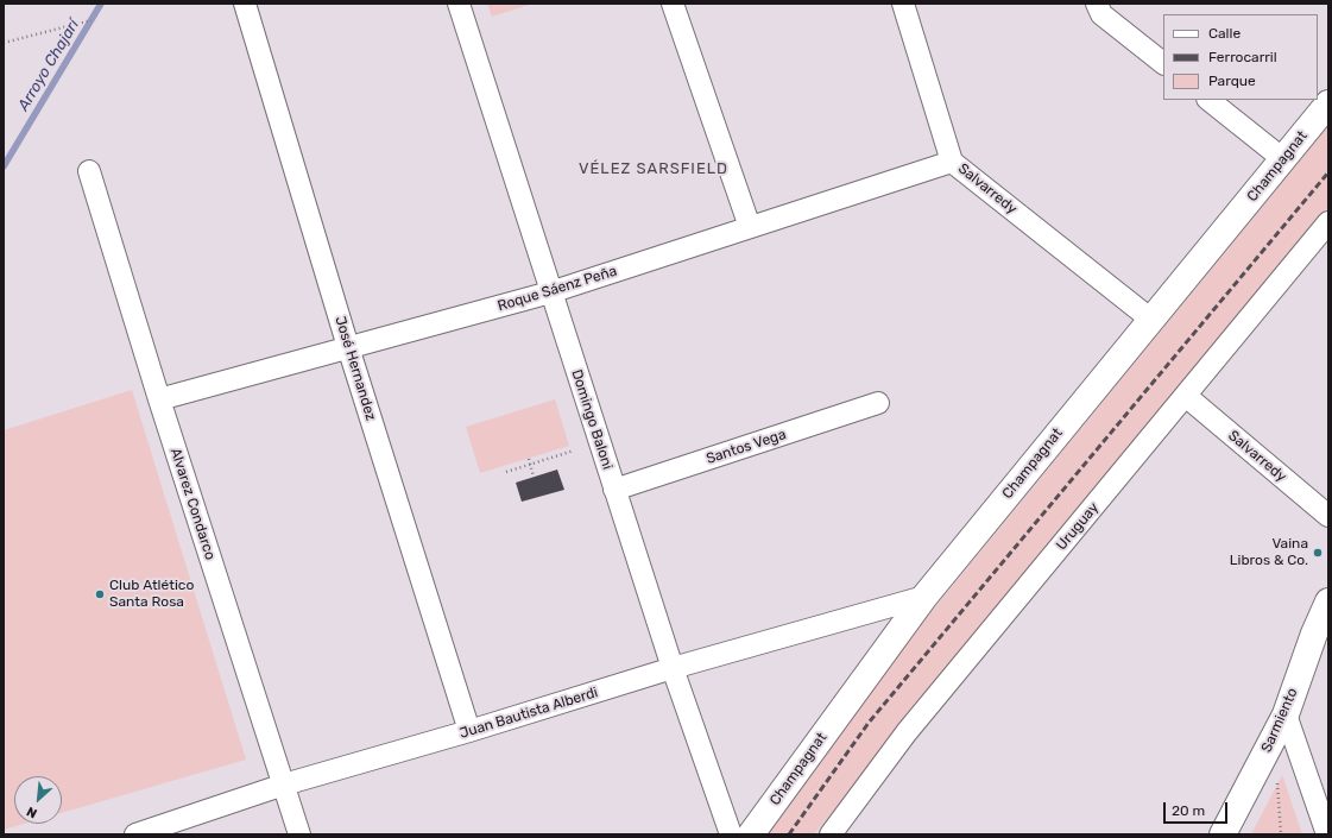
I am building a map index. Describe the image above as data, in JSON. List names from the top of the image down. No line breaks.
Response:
{"streets":{"street":["Champagnat","Salvarredy","Roque Sáenz Peña","José Hernandez","Domingo Baloni","Santos Vega","Alvarez Condarco","Uruguay","Juan Bautista Alberdi","Sarmiento"]},"crossings":[["Champagnat","Salvarredy"],["Champagnat","Juan Bautista Alberdi"],["Salvarredy","Roque Sáenz Peña"],["Salvarredy","Uruguay"],["Roque Sáenz Peña","José Hernandez"],["Roque Sáenz Peña","Domingo Baloni"],["Roque Sáenz Peña","Alvarez Condarco"],["José Hernandez","Juan Bautista Alberdi"],["Domingo Baloni","Santos Vega"],["Domingo Baloni","Juan Bautista Alberdi"],["Alvarez Condarco","Juan Bautista Alberdi"]],"districts":["VÉLEZ SARSFIELD"],"water":["Arroyo Chajarí"],"places":["Vaina Libros & Co.","Club Atlético Santa Rosa"],"legend":["Calle","Ferrocarril","Parque"],"scale_bar":"20 m","north":"bottom left"}
